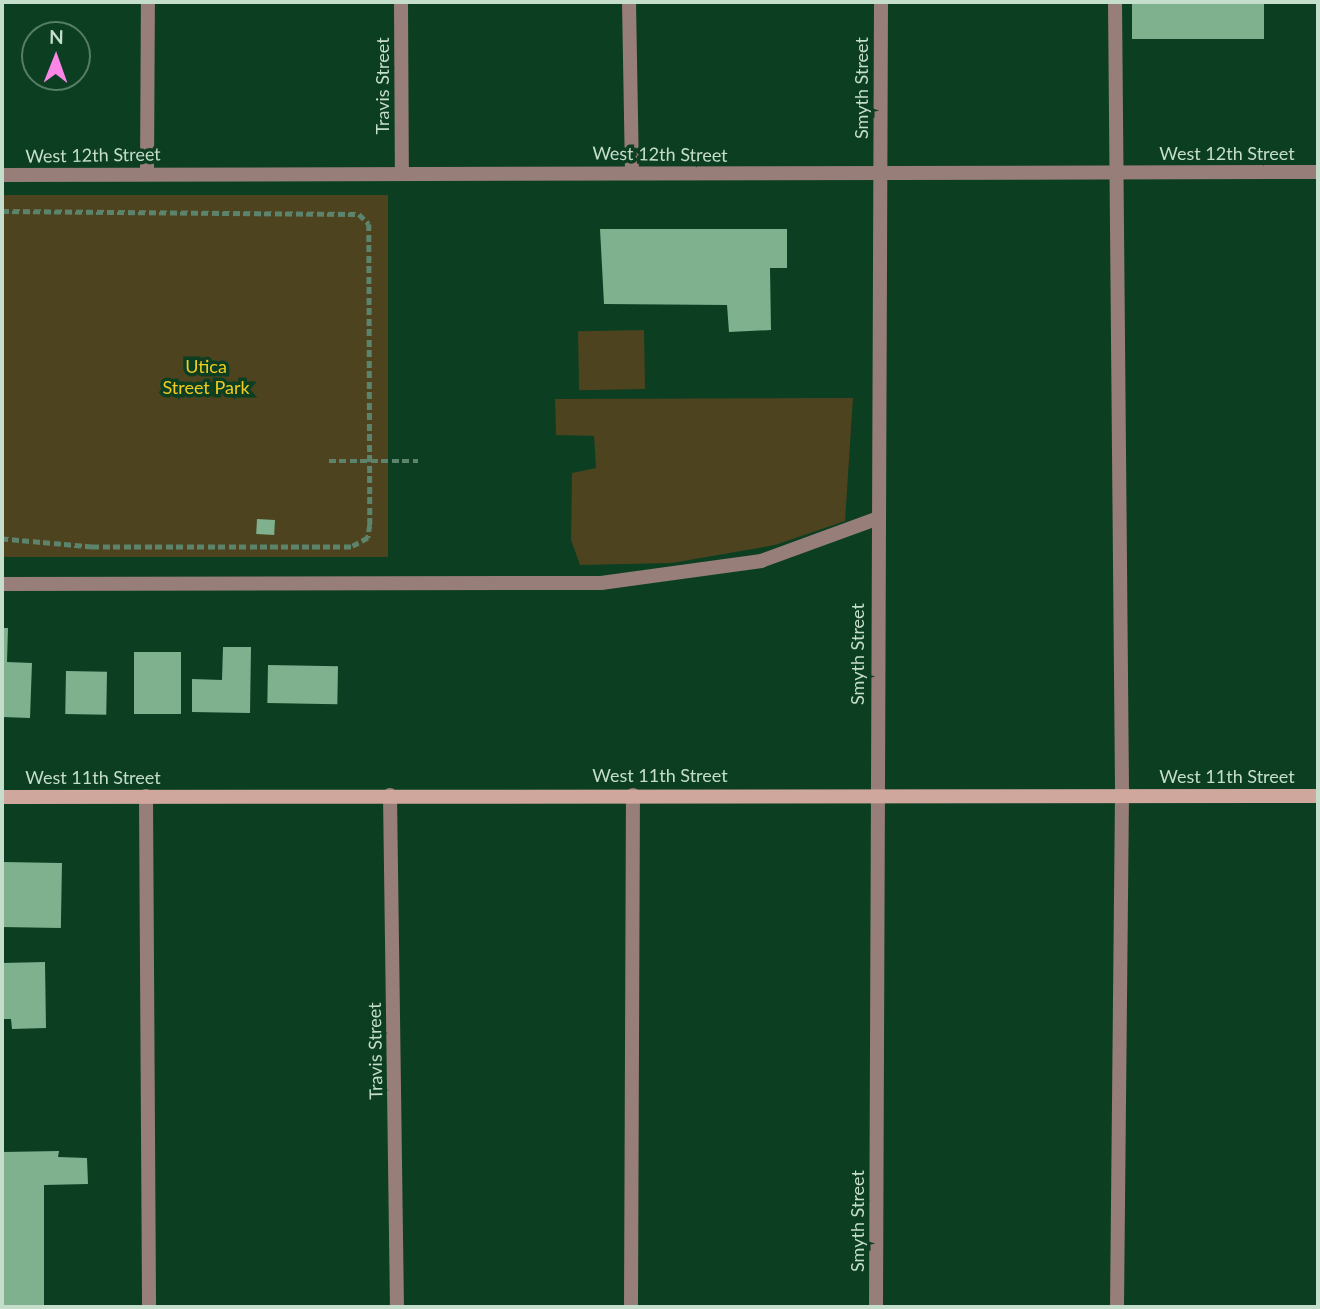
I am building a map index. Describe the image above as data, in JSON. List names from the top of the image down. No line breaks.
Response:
{"streets":{"main road":["West 11th Street"],"street":["Travis Street","Smyth Street","West 12th Street"]},"crossings":[["Travis Street","West 12th Street"],["Travis Street","West 11th Street"],["Smyth Street","West 12th Street"],["Smyth Street","West 11th Street"]],"parks":["Utica Street Park"],"north":"top"}
